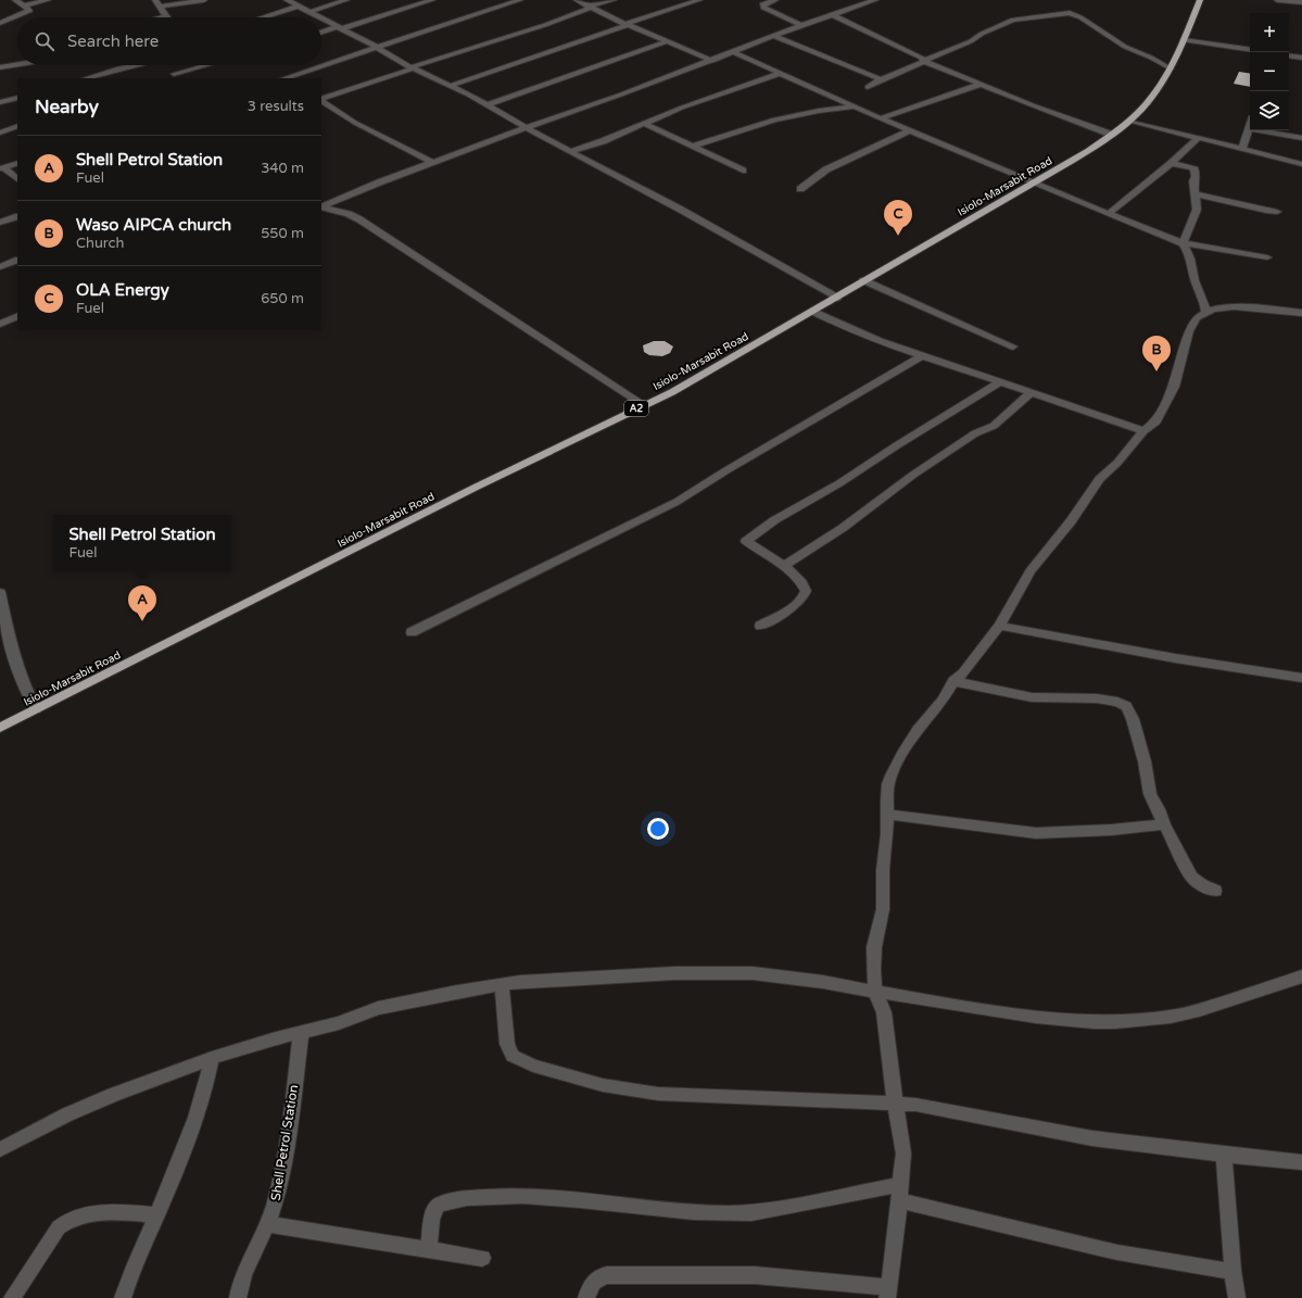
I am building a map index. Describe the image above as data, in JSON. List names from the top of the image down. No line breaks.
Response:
{"streets":{"highway":["Isiolo-Marsabit Road","A2"],"street":["Shell Petrol Station"]},"page":{"map_buttons":["+","−"],"search":"Search here","heading":["Nearby","3 results"],"list":[{"mark":"A","name":"Shell Petrol Station","note":"Fuel","value":"340 m"},{"mark":"B","name":"Waso AIPCA church","note":"Church","value":"550 m"},{"mark":"C","name":"OLA Energy","note":"Fuel","value":"650 m"}],"pins":["C","B","A"],"popup":["Shell Petrol Station","Fuel"]}}
